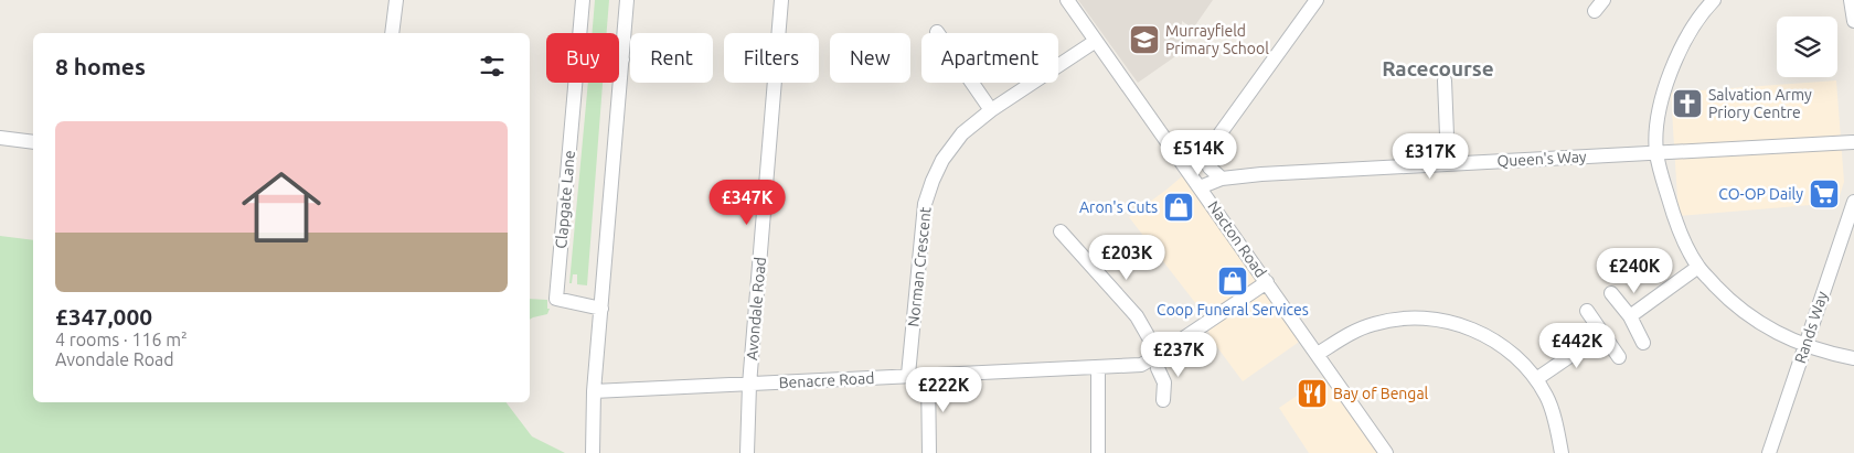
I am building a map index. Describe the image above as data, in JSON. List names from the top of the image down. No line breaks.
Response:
{"streets":{"street":["Queen's Way","Clapgate Lane","Nacton Road","Norman Crescent","Avondale Road","Rands Way","Benacre Road"]},"crossings":[["Queen's Way","Nacton Road"],["Nacton Road","Norman Crescent"],["Nacton Road","Benacre Road"],["Norman Crescent","Benacre Road"],["Avondale Road","Benacre Road"]],"districts":["Racecourse"],"places":{"school or university":["Murrayfield Primary School"],"church":["Salvation Army Priory Centre"],"supermarket":["CO-OP Daily"],"shop":["Aron's Cuts","Coop Funeral Services"],"restaurant":["Bay of Bengal"]},"page":{"chip":["Buy","Rent","Filters","New","Apartment"],"heading":"8 homes","list":[{"name":"£347,000","note":"4 rooms · 116 m² · Avondale Road"}],"price":["£514K","£317K","£347K","£203K","£240K","£442K","£237K","£222K"]}}
